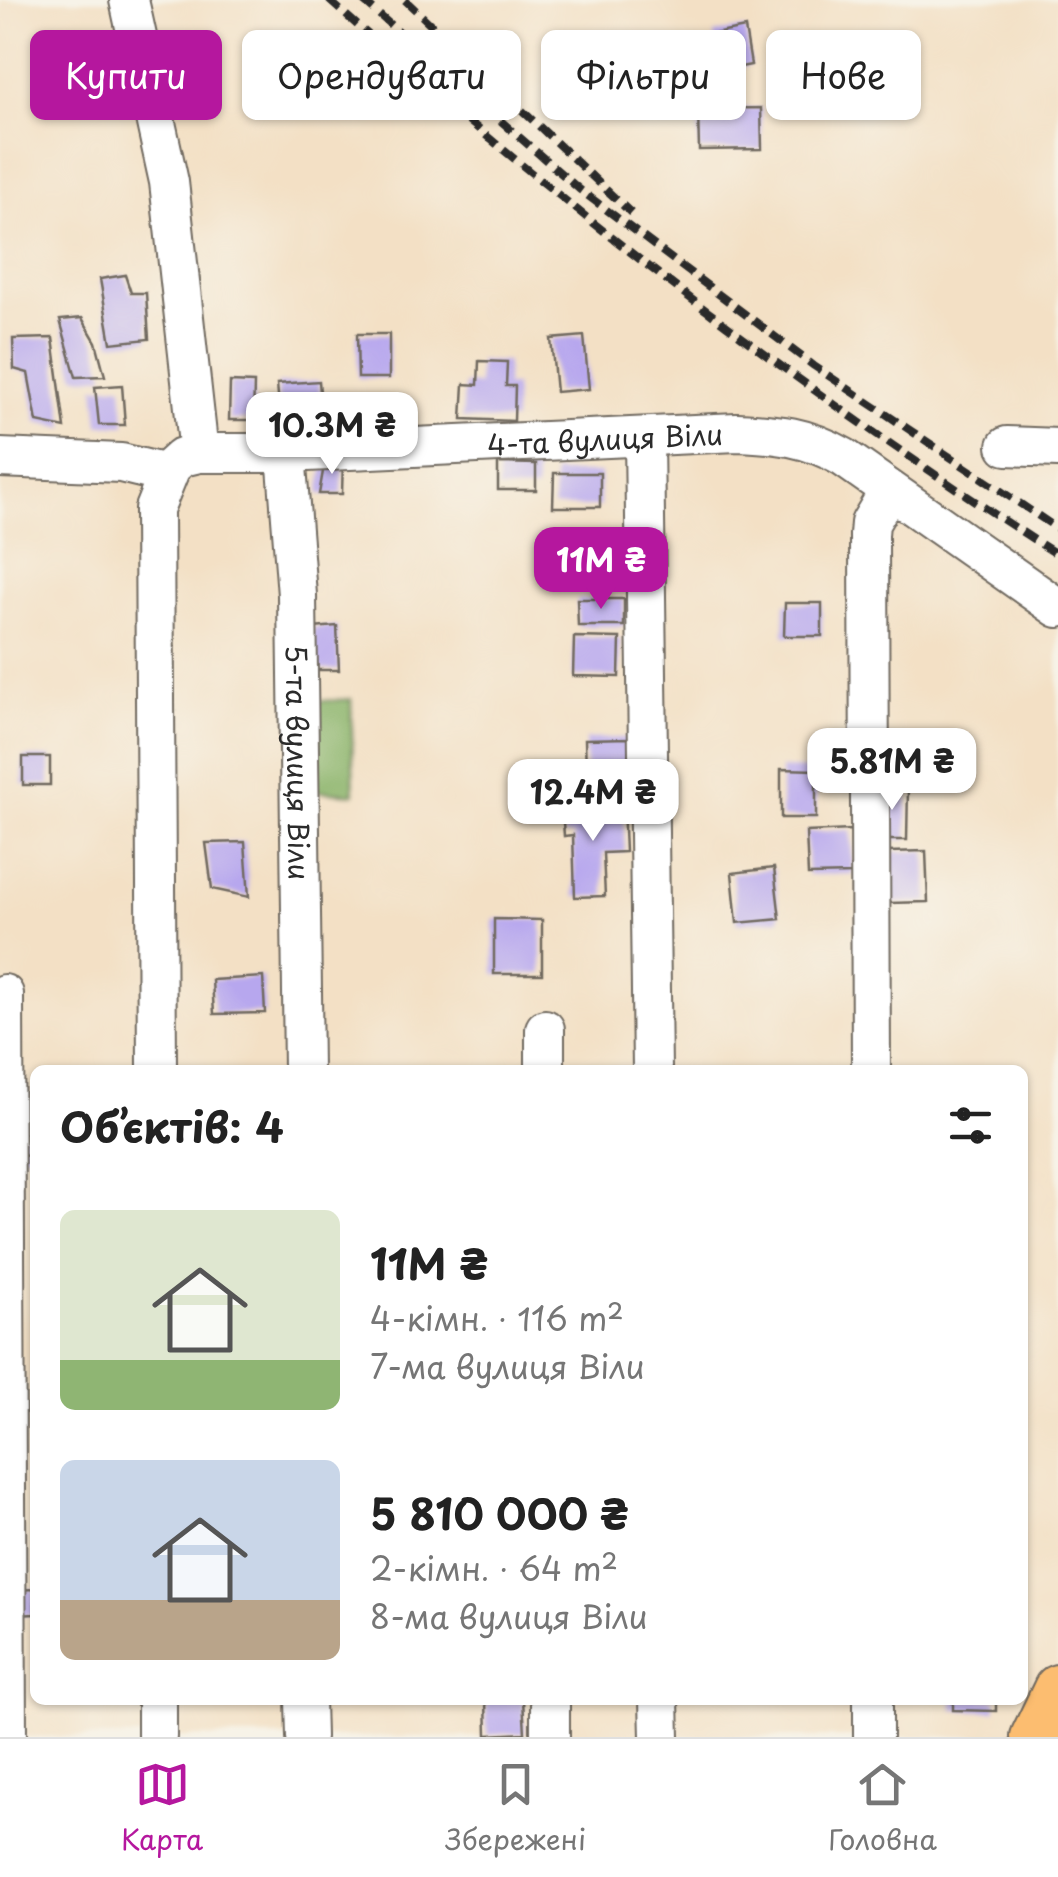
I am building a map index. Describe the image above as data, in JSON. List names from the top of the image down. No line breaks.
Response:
{"streets":{"street":["4-та вулиця Віли","5-та вулиця Віли"]},"crossings":[["4-та вулиця Віли","5-та вулиця Віли"]],"page":{"chip":["Купити","Орендувати","Фільтри","Нове"],"price":["10.3M ₴","11M ₴","5.81M ₴","12.4M ₴"],"heading":"Об’єктів: 4","list":[{"name":"11M ₴","note":"4-кімн. · 116 m² · 7-ма вулиця Віли"},{"name":"5 810 000 ₴","note":"2-кімн. · 64 m² · 8-ма вулиця Віли"}],"tabs":["Карта","Збережені","Головна"]}}
